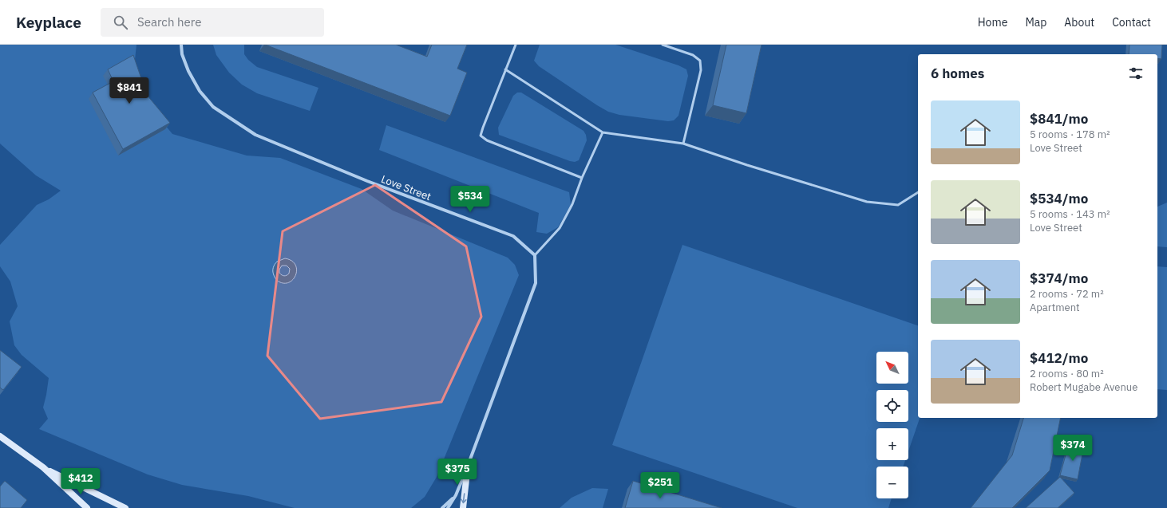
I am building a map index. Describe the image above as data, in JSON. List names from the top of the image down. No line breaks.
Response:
{"streets":{"street":["Love Street"]},"north":"top left","page":{"header":"Keyplace","search":"Search here","nav":["Home","Map","About","Contact"],"heading":"6 homes","price":["$841","$534","$374","$375","$412","$251"],"list":[{"name":"$841/mo","note":"5 rooms · 178 m² · Love Street"},{"name":"$534/mo","note":"5 rooms · 143 m² · Love Street"},{"name":"$374/mo","note":"2 rooms · 72 m² · Apartment"},{"name":"$412/mo","note":"2 rooms · 80 m² · Robert Mugabe Avenue"}],"map_buttons":["+","−"]}}
